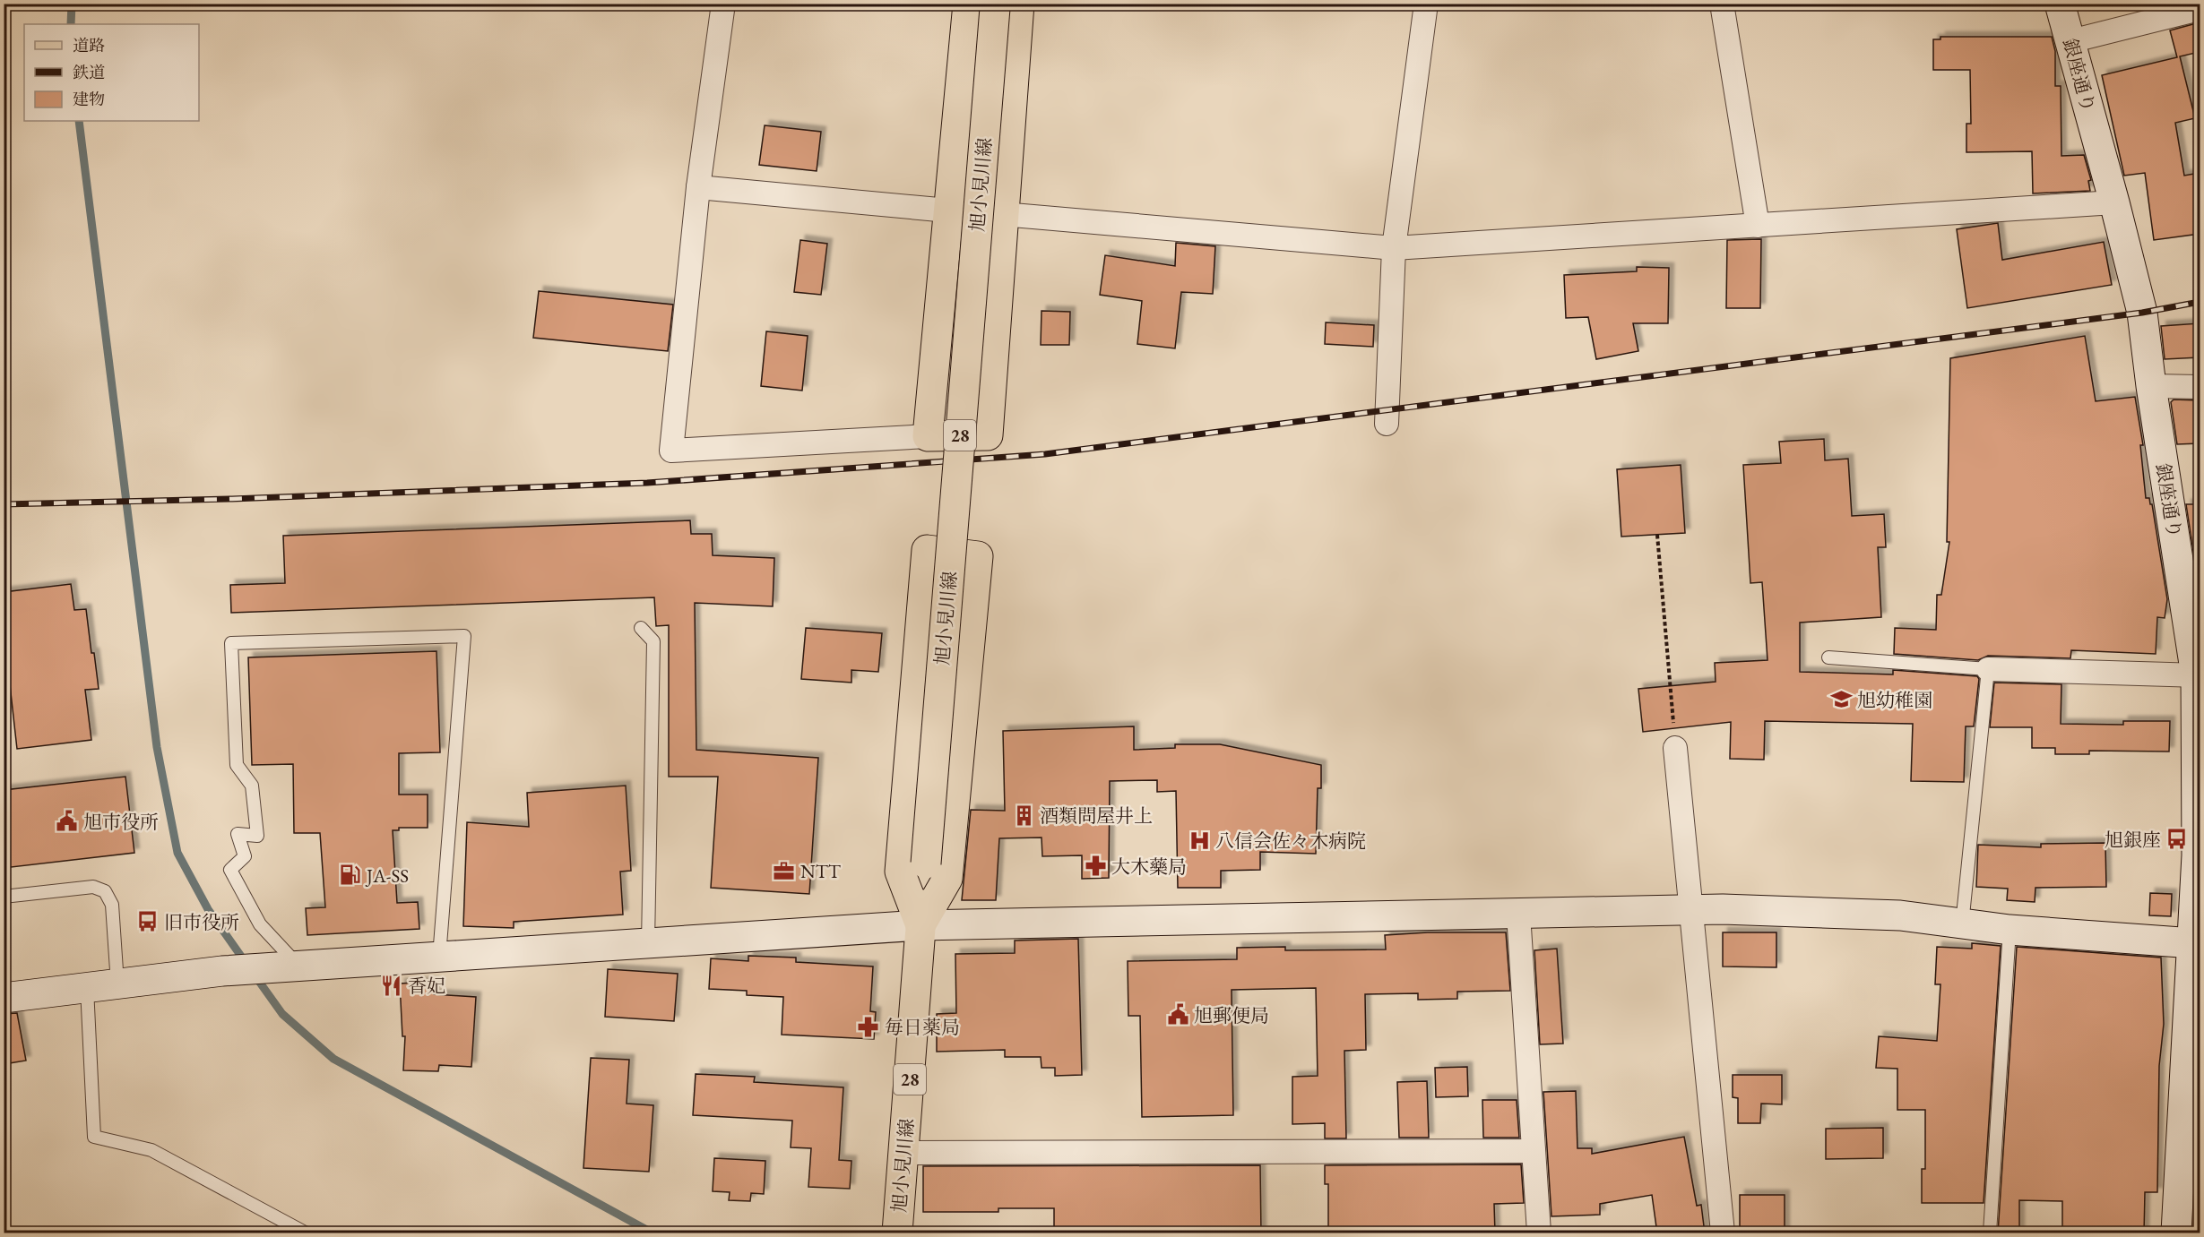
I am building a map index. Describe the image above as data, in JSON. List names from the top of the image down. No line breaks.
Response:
{"streets":{"main road":["旭小見川線","28"],"street":["銀座通り"]},"places":{"school or university":["旭幼稚園"],"building":["酒類問屋井上"],"public building":["旭市役所","旭郵便局"],"bus stop":["旭銀座","旧市役所"],"hospital":["八信会佐々木病院"],"pharmacy":["大木藥局","毎日薬局"],"office":["NTT"],"fuel station":["JA-SS"],"restaurant":["香妃"]},"legend":["道路","鉄道","建物"]}
